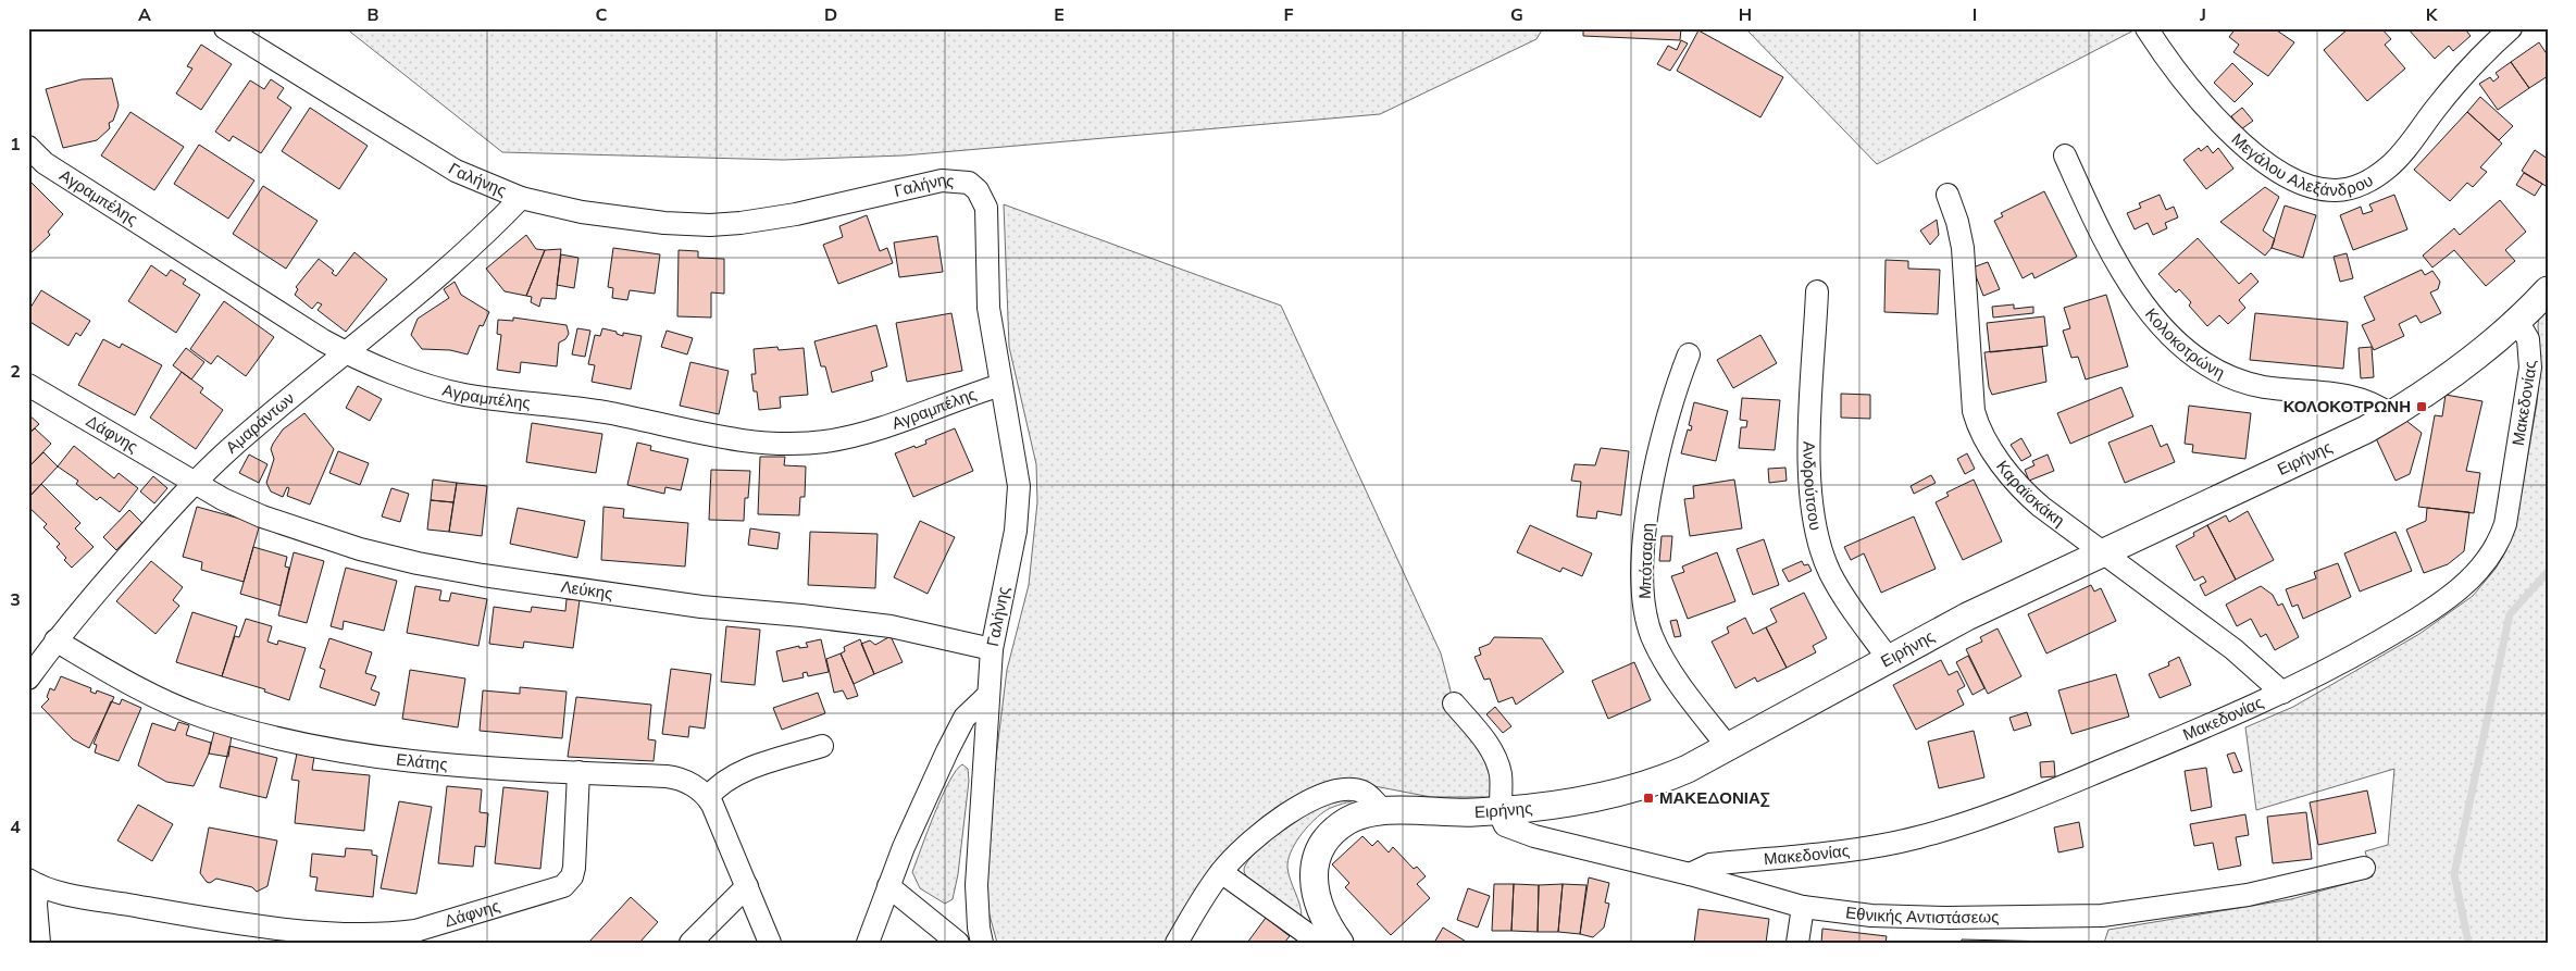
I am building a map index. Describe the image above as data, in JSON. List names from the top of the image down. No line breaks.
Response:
{"streets":{"street":["Μεγάλου Αλεξάνδρου","Γαλήνης","Αγραμπέλης","Κολοκοτρώνη","Μακεδονίας","Αμαράντων","Δάφνης","Ειρήνης","Ανδρούτσου","Καραϊσκάκη","Μπότσαρη","Λεύκης","Ελάτης","Εθνικής Αντιστάσεως"]},"crossings":[["Γαλήνης","Αγραμπέλης"],["Γαλήνης","Αμαράντων"],["Γαλήνης","Λεύκης"],["Αγραμπέλης","Αμαράντων"],["Κολοκοτρώνη","Ειρήνης"],["Μακεδονίας","Ειρήνης"],["Μακεδονίας","Καραϊσκάκη"],["Μακεδονίας","Εθνικής Αντιστάσεως"],["Αμαράντων","Δάφνης"],["Αμαράντων","Λεύκης"],["Αμαράντων","Ελάτης"],["Δάφνης","Λεύκης"],["Δάφνης","Ελάτης"],["Ειρήνης","Ανδρούτσου"],["Ειρήνης","Καραϊσκάκη"],["Ειρήνης","Μπότσαρη"],["Ειρήνης","Εθνικής Αντιστάσεως"]],"places":{"transit":["ΚΟΛΟΚΟΤΡΩΝΗ","ΜΑΚΕΔΟΝΙΑΣ"]},"grid":{"columns":["A","B","C","D","E","F","G","H","I","J","K"],"rows":["1","2","3","4"]}}
